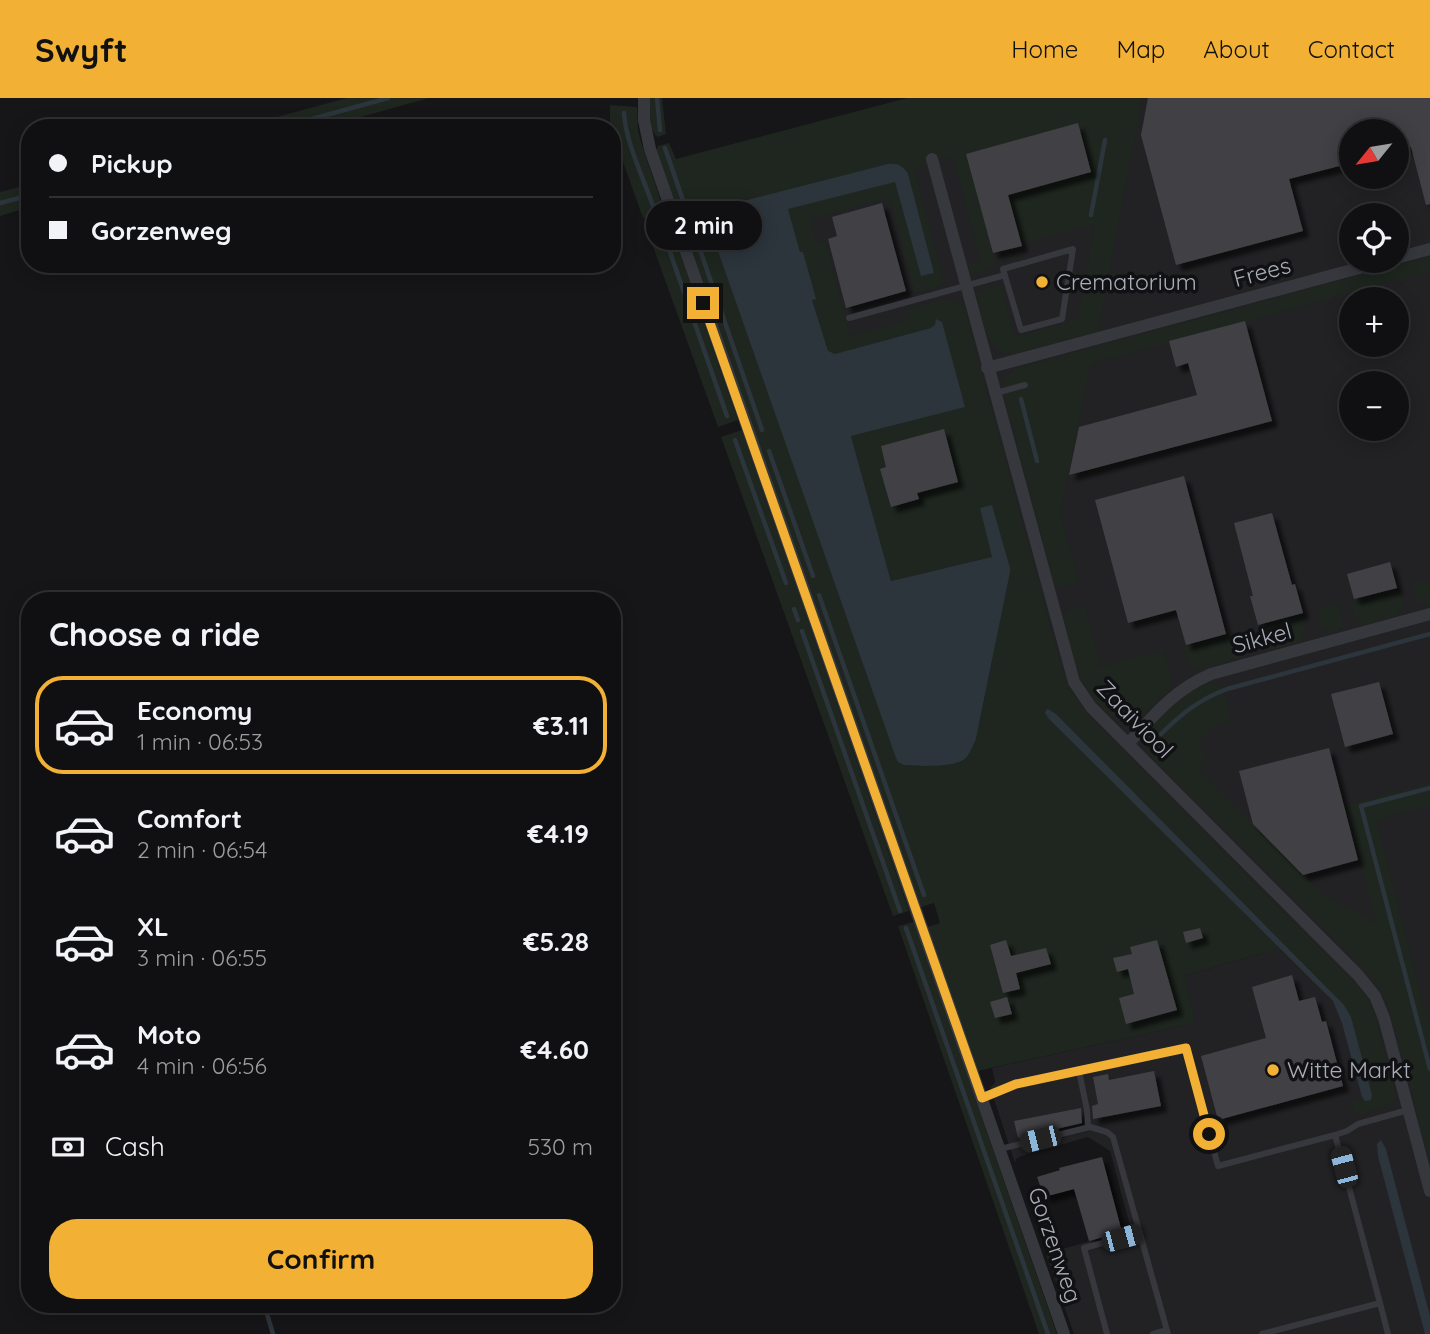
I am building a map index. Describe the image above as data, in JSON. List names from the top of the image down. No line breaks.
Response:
{"streets":{"street":["Frees","Sikkel","Zaaiviool","Gorzenweg"]},"crossings":[["Frees","Zaaiviool"],["Sikkel","Zaaiviool"]],"places":["Crematorium","Witte Markt"],"north":"bottom left","page":{"header":"Swyft","nav":["Home","Map","About","Contact"],"map_buttons":["+","−"],"banner":["Pickup","Gorzenweg"],"bubble":"2 min","heading":"Choose a ride","list":[{"name":"Economy","note":"1 min · 06:53","value":"€3.11"},{"name":"Comfort","note":"2 min · 06:54","value":"€4.19"},{"name":"XL","note":"3 min · 06:55","value":"€5.28"},{"name":"Moto","note":"4 min · 06:56","value":"€4.60"}],"pay":["Cash","530 m"],"buttons":"Confirm"}}
